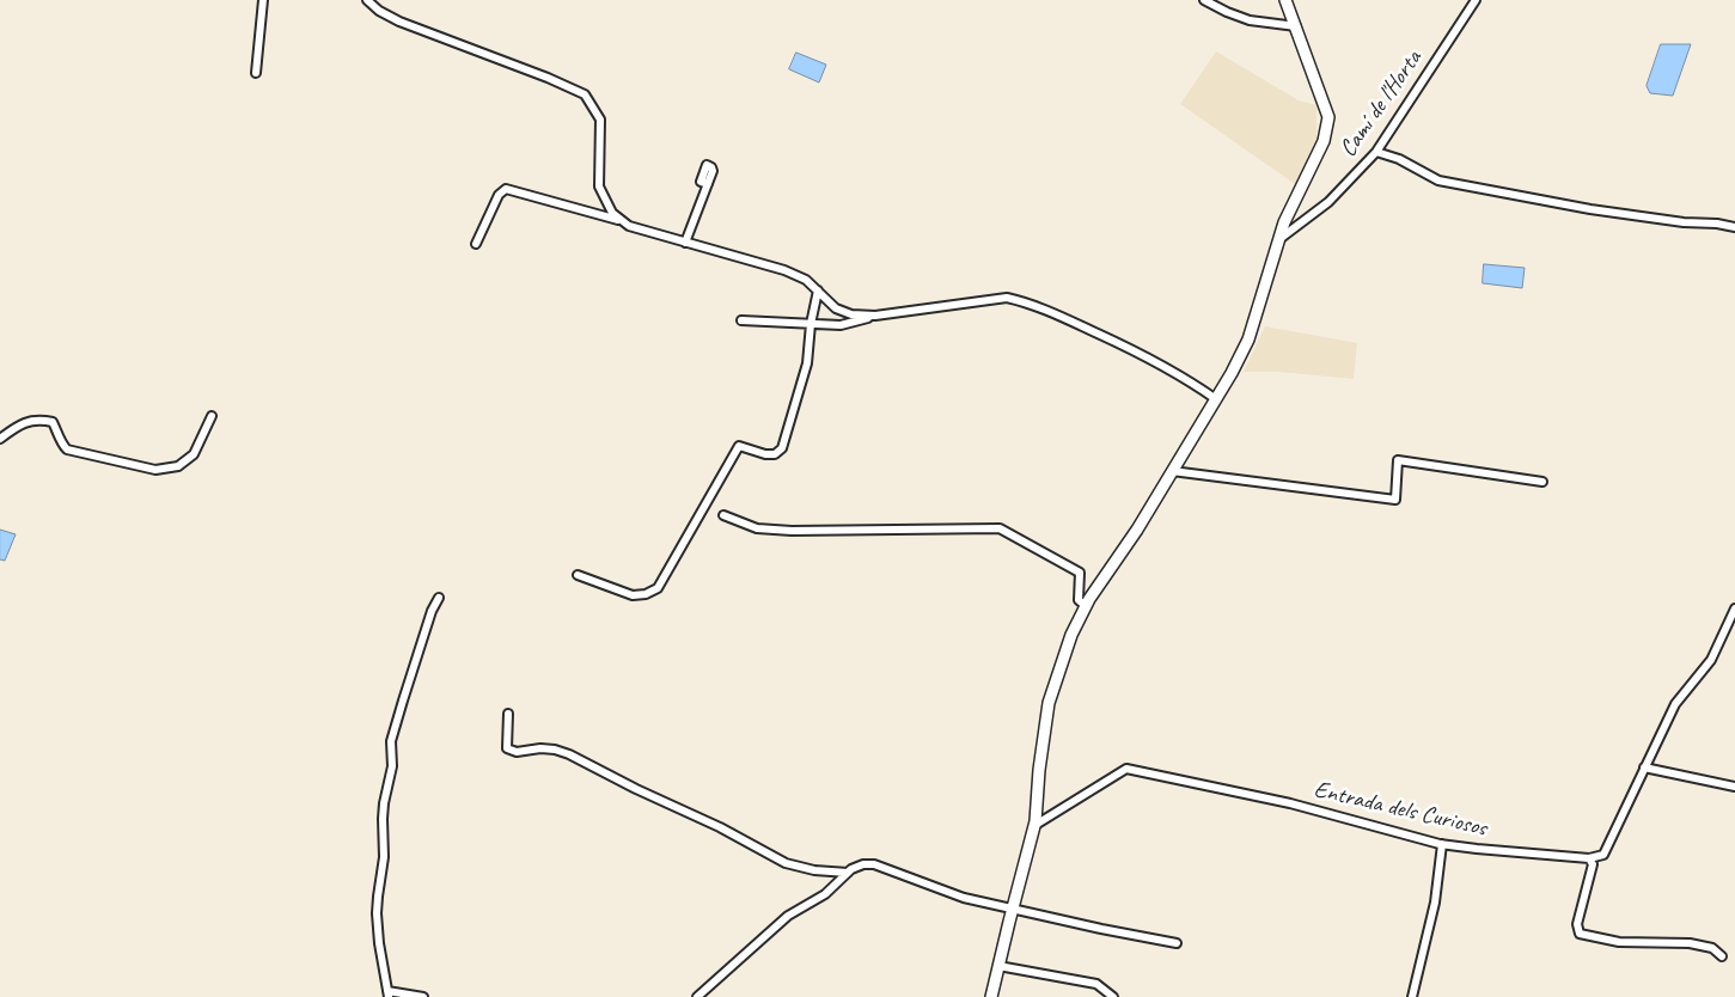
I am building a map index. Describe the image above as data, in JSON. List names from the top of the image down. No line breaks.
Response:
{"streets":{"street":["Camí de l'Horta","Entrada dels Curiosos"]}}
